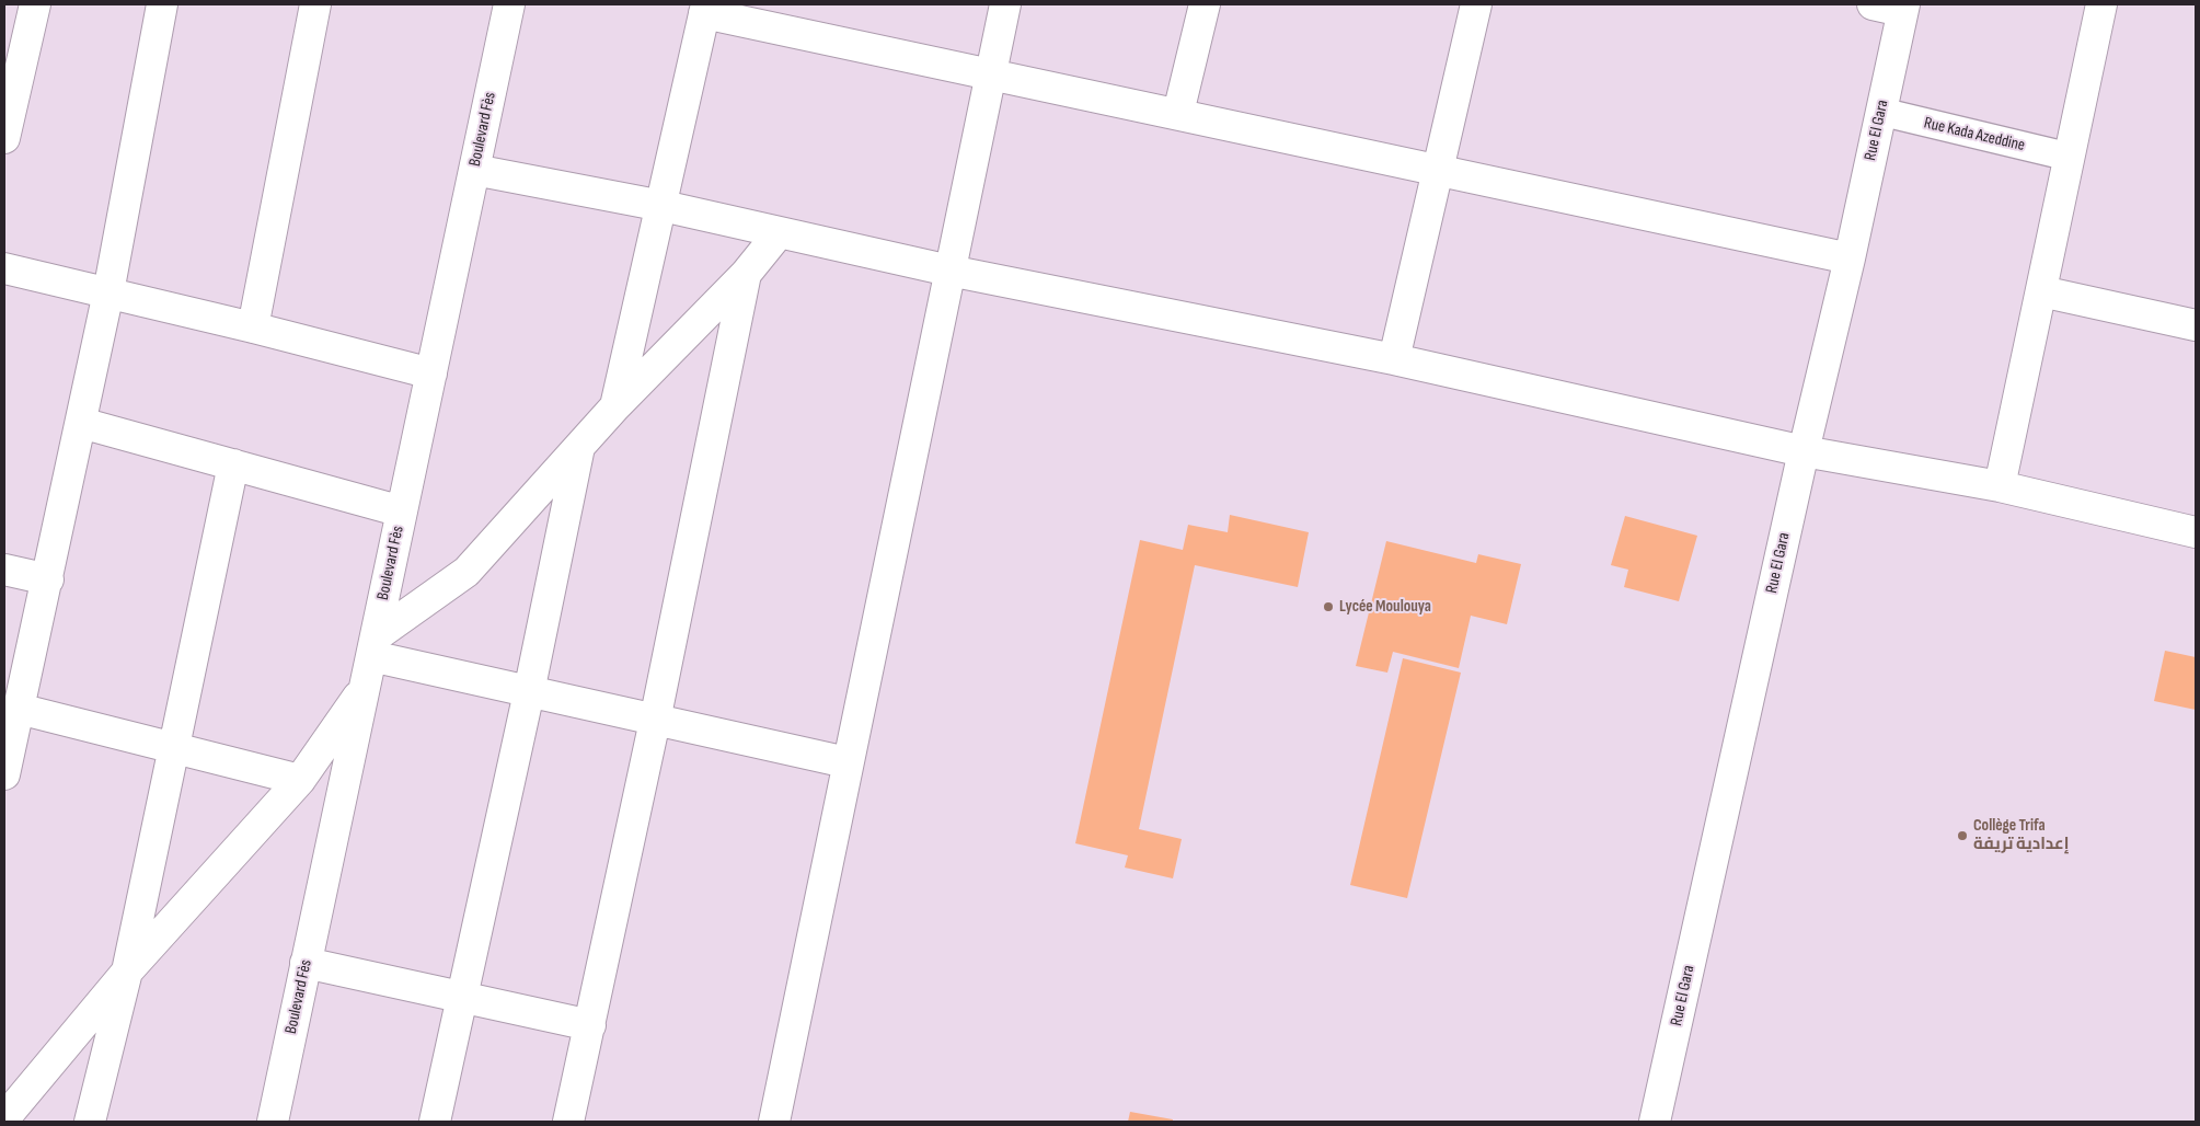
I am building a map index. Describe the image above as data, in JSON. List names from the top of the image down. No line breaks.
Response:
{"streets":{"street":["Boulevard Fès","Rue El Gara","Rue Kada Azeddine"]},"crossings":[["Rue El Gara","Rue Kada Azeddine"]],"places":["Lycée Moulouya","Collège Trifa إعدادية تريفة"]}
